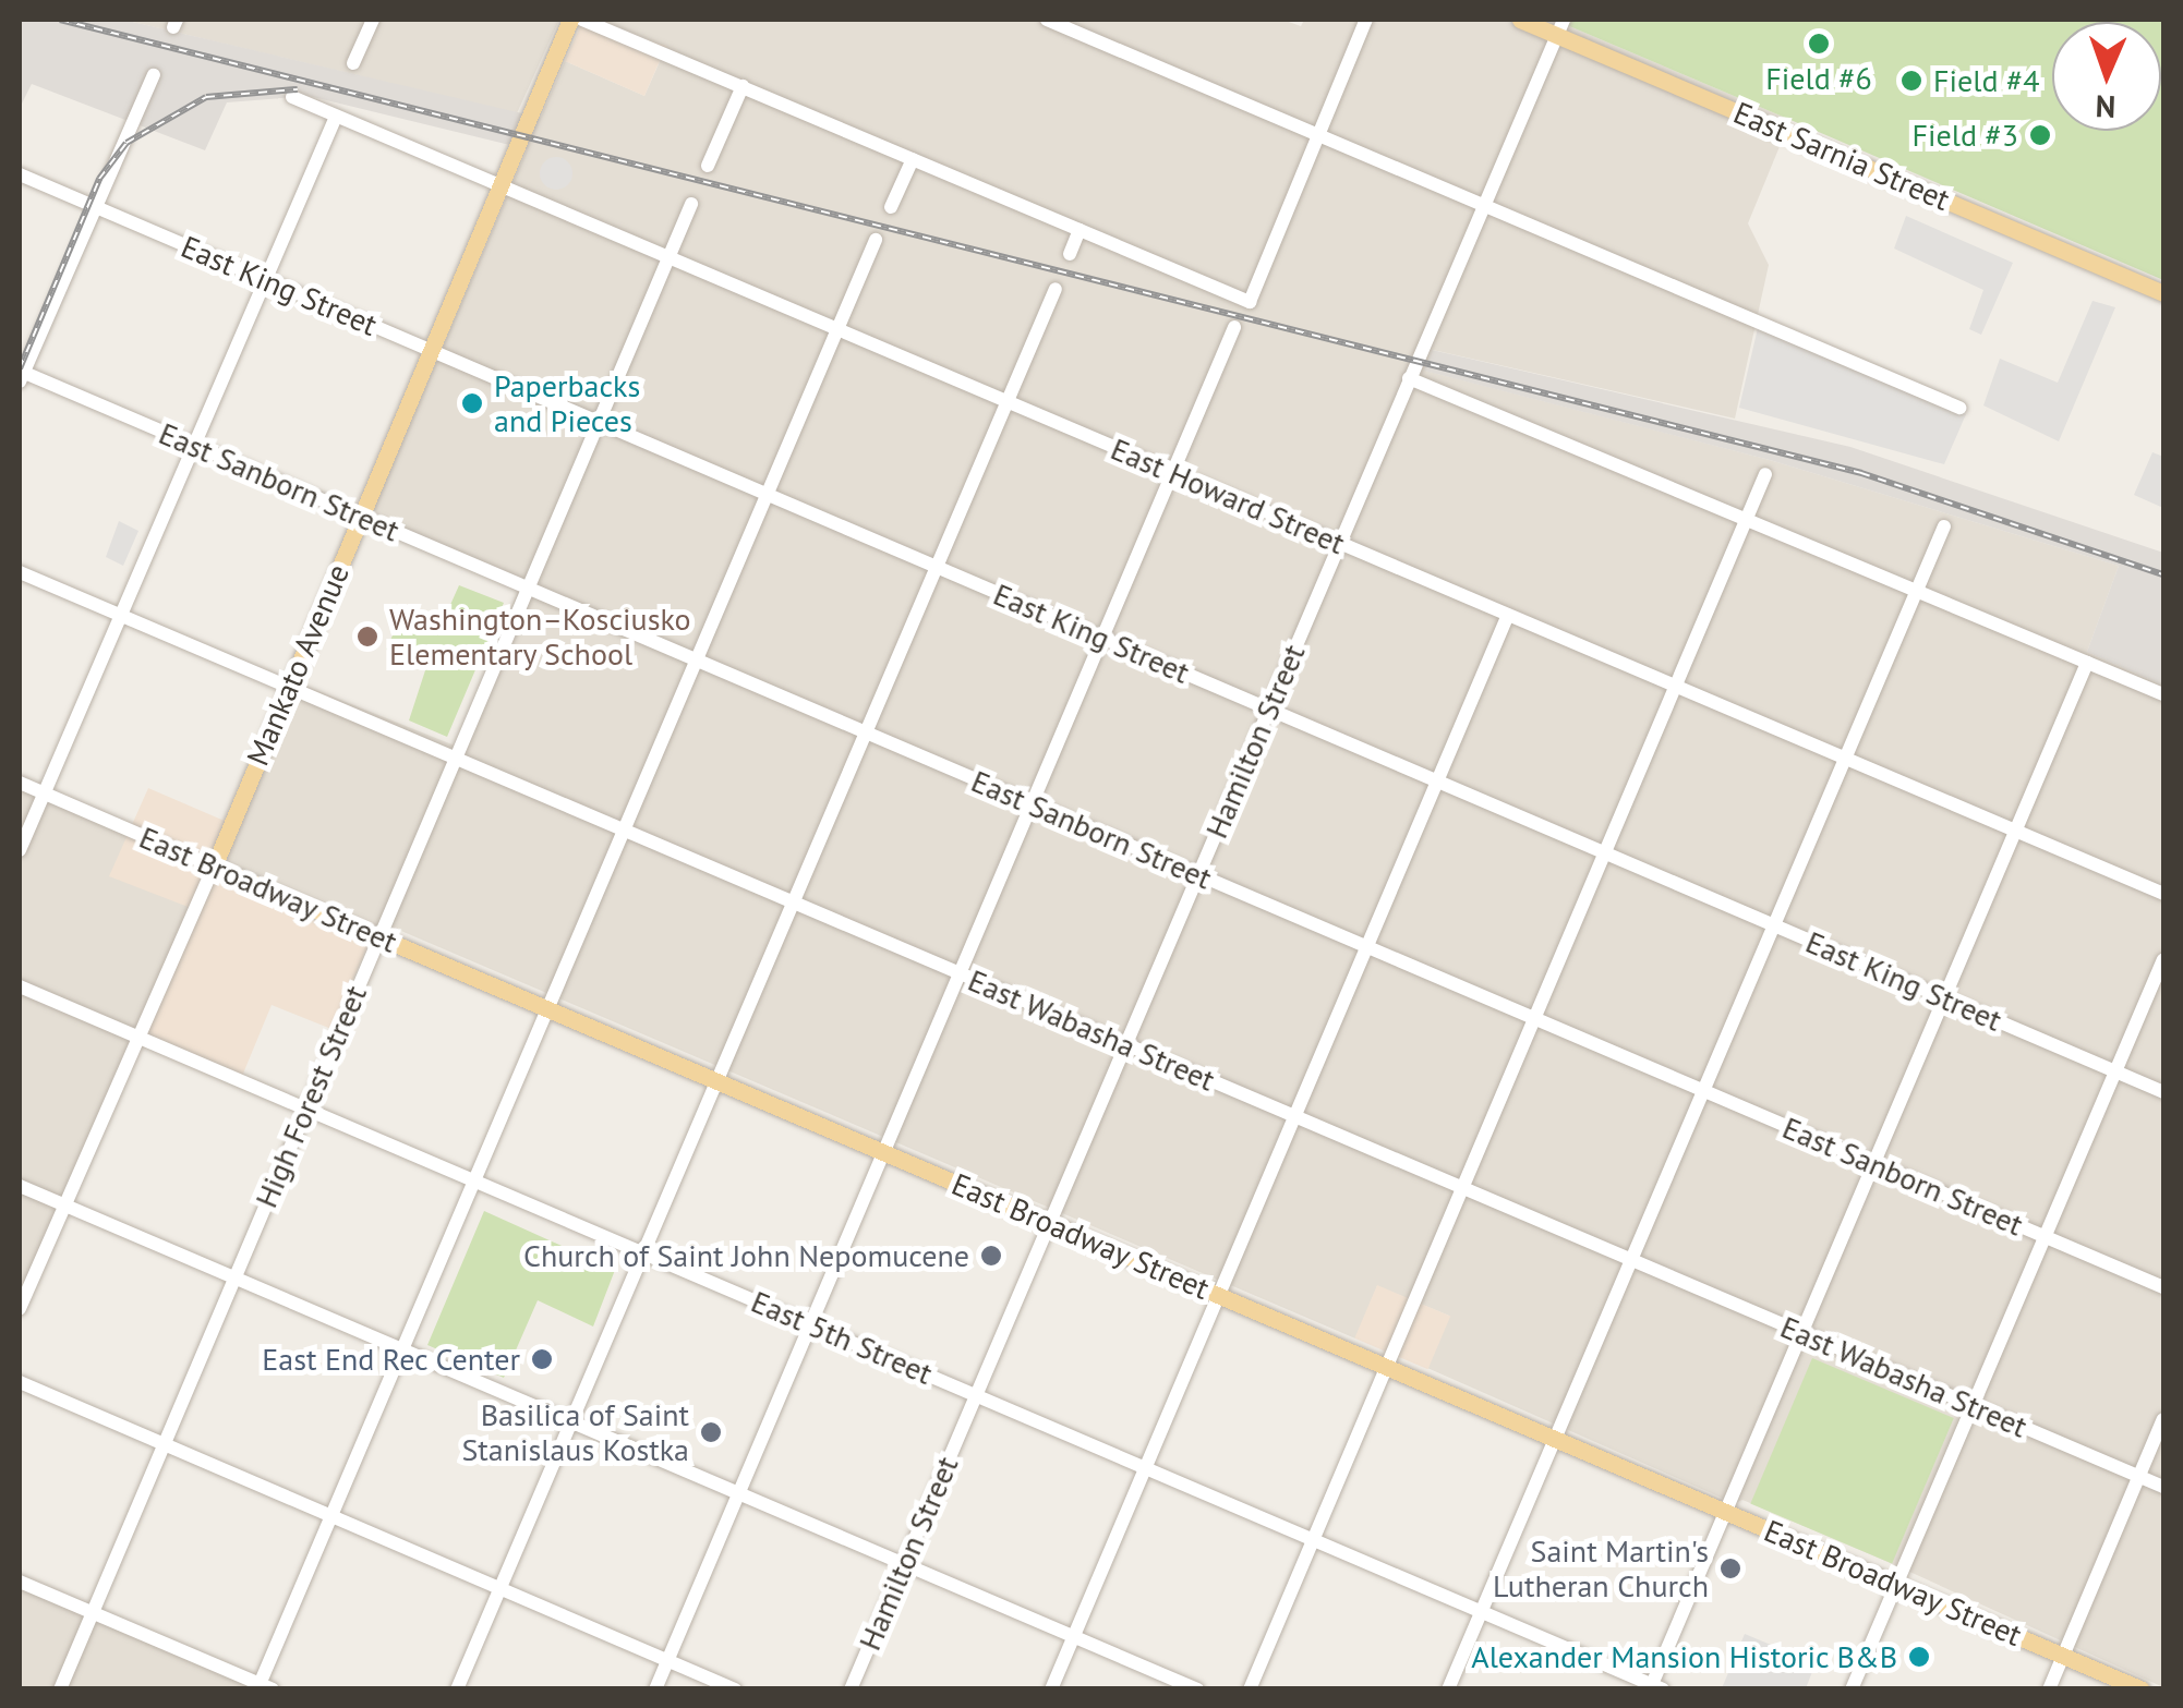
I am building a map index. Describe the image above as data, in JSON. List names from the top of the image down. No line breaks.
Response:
{"streets":{"main road":["East Sarnia Street","Mankato Avenue","East Broadway Street"],"street":["East King Street","East Sanborn Street","East Howard Street","Hamilton Street","East Wabasha Street","High Forest Street","East 5th Street"]},"crossings":[["East Sarnia Street","Hamilton Street"],["East King Street","Mankato Avenue"],["East King Street","Hamilton Street"],["East King Street","High Forest Street"],["East Sanborn Street","Mankato Avenue"],["East Sanborn Street","Hamilton Street"],["East Sanborn Street","High Forest Street"],["East Howard Street","Mankato Avenue"],["East Howard Street","Hamilton Street"],["East Howard Street","High Forest Street"],["Mankato Avenue","East Broadway Street"],["Mankato Avenue","East Wabasha Street"],["Mankato Avenue","East 5th Street"],["Hamilton Street","East Broadway Street"],["Hamilton Street","East Wabasha Street"],["Hamilton Street","East 5th Street"],["East Broadway Street","High Forest Street"],["East Wabasha Street","High Forest Street"],["High Forest Street","East 5th Street"]],"places":["Field #6","Field #4","Field #3","Paperbacks and Pieces","Washington–Kosciusko Elementary School","Church of Saint John Nepomucene","East End Rec Center","Basilica of Saint Stanislaus Kostka","Saint Martin's Lutheran Church","Alexander Mansion Historic B&B"],"north":"bottom"}
